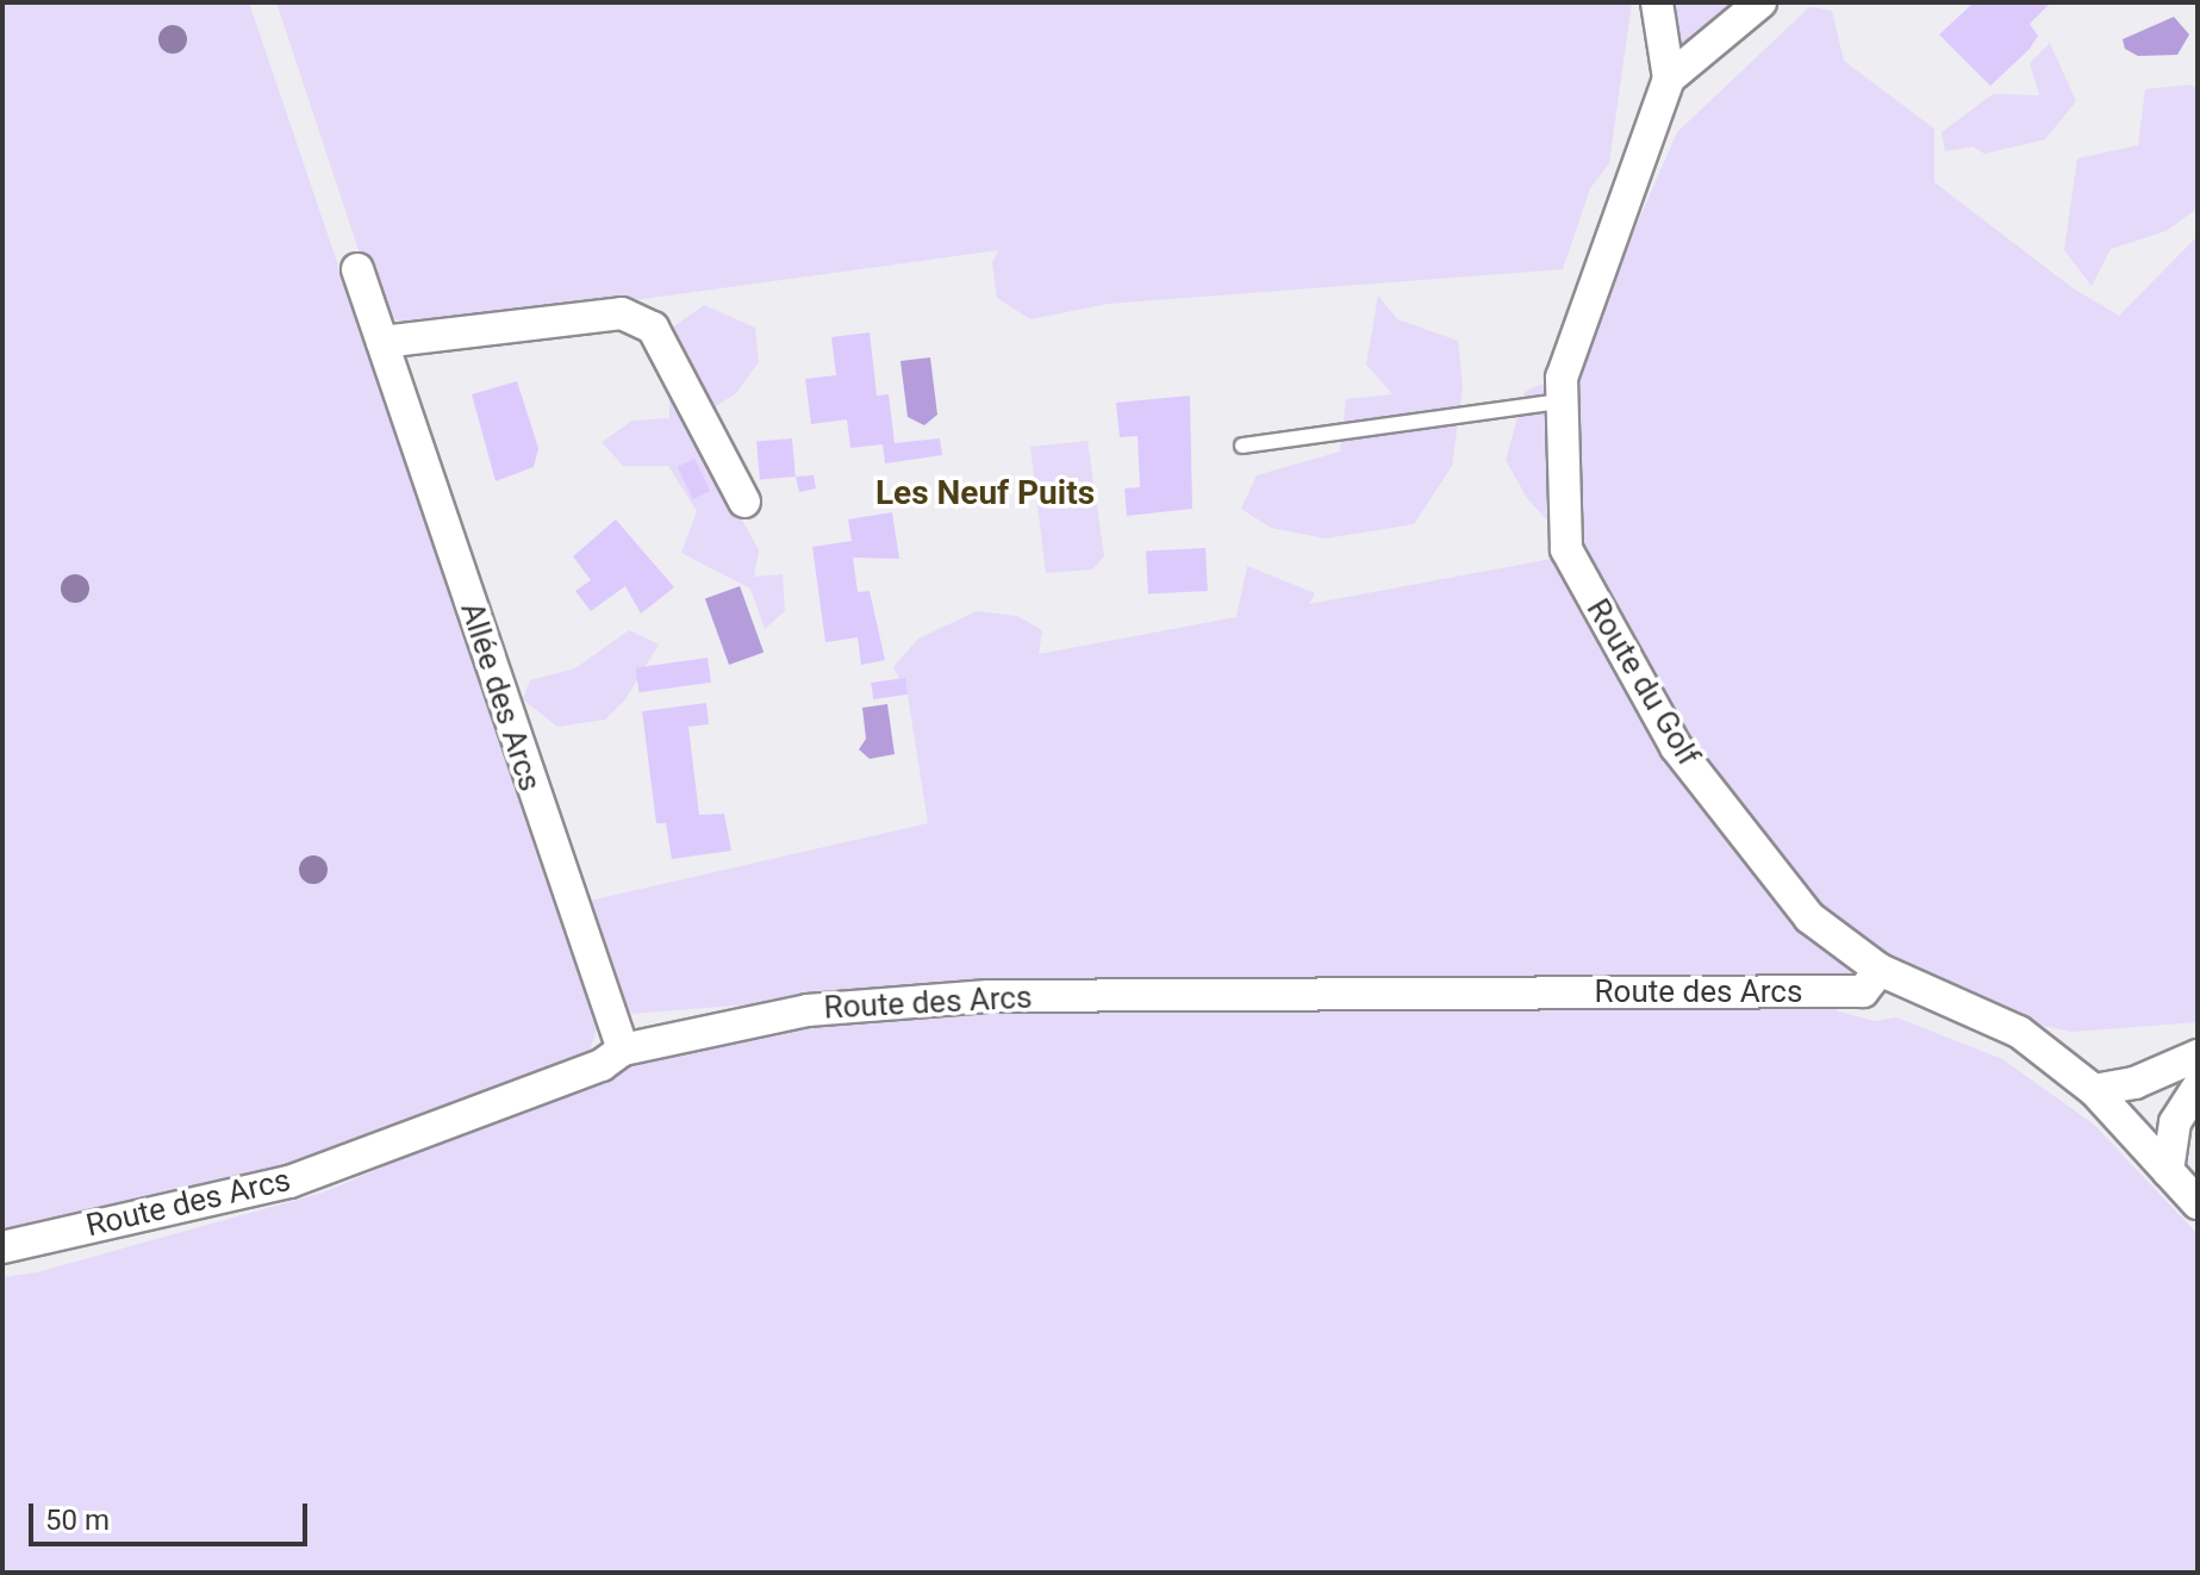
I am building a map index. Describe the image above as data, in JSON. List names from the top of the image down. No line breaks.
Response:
{"streets":{"street":["Route du Golf","Allée des Arcs","Route des Arcs"]},"crossings":[["Route du Golf","Route des Arcs"],["Allée des Arcs","Route des Arcs"]],"districts":["Les Neuf Puits"],"scale_bar":"50 m"}
